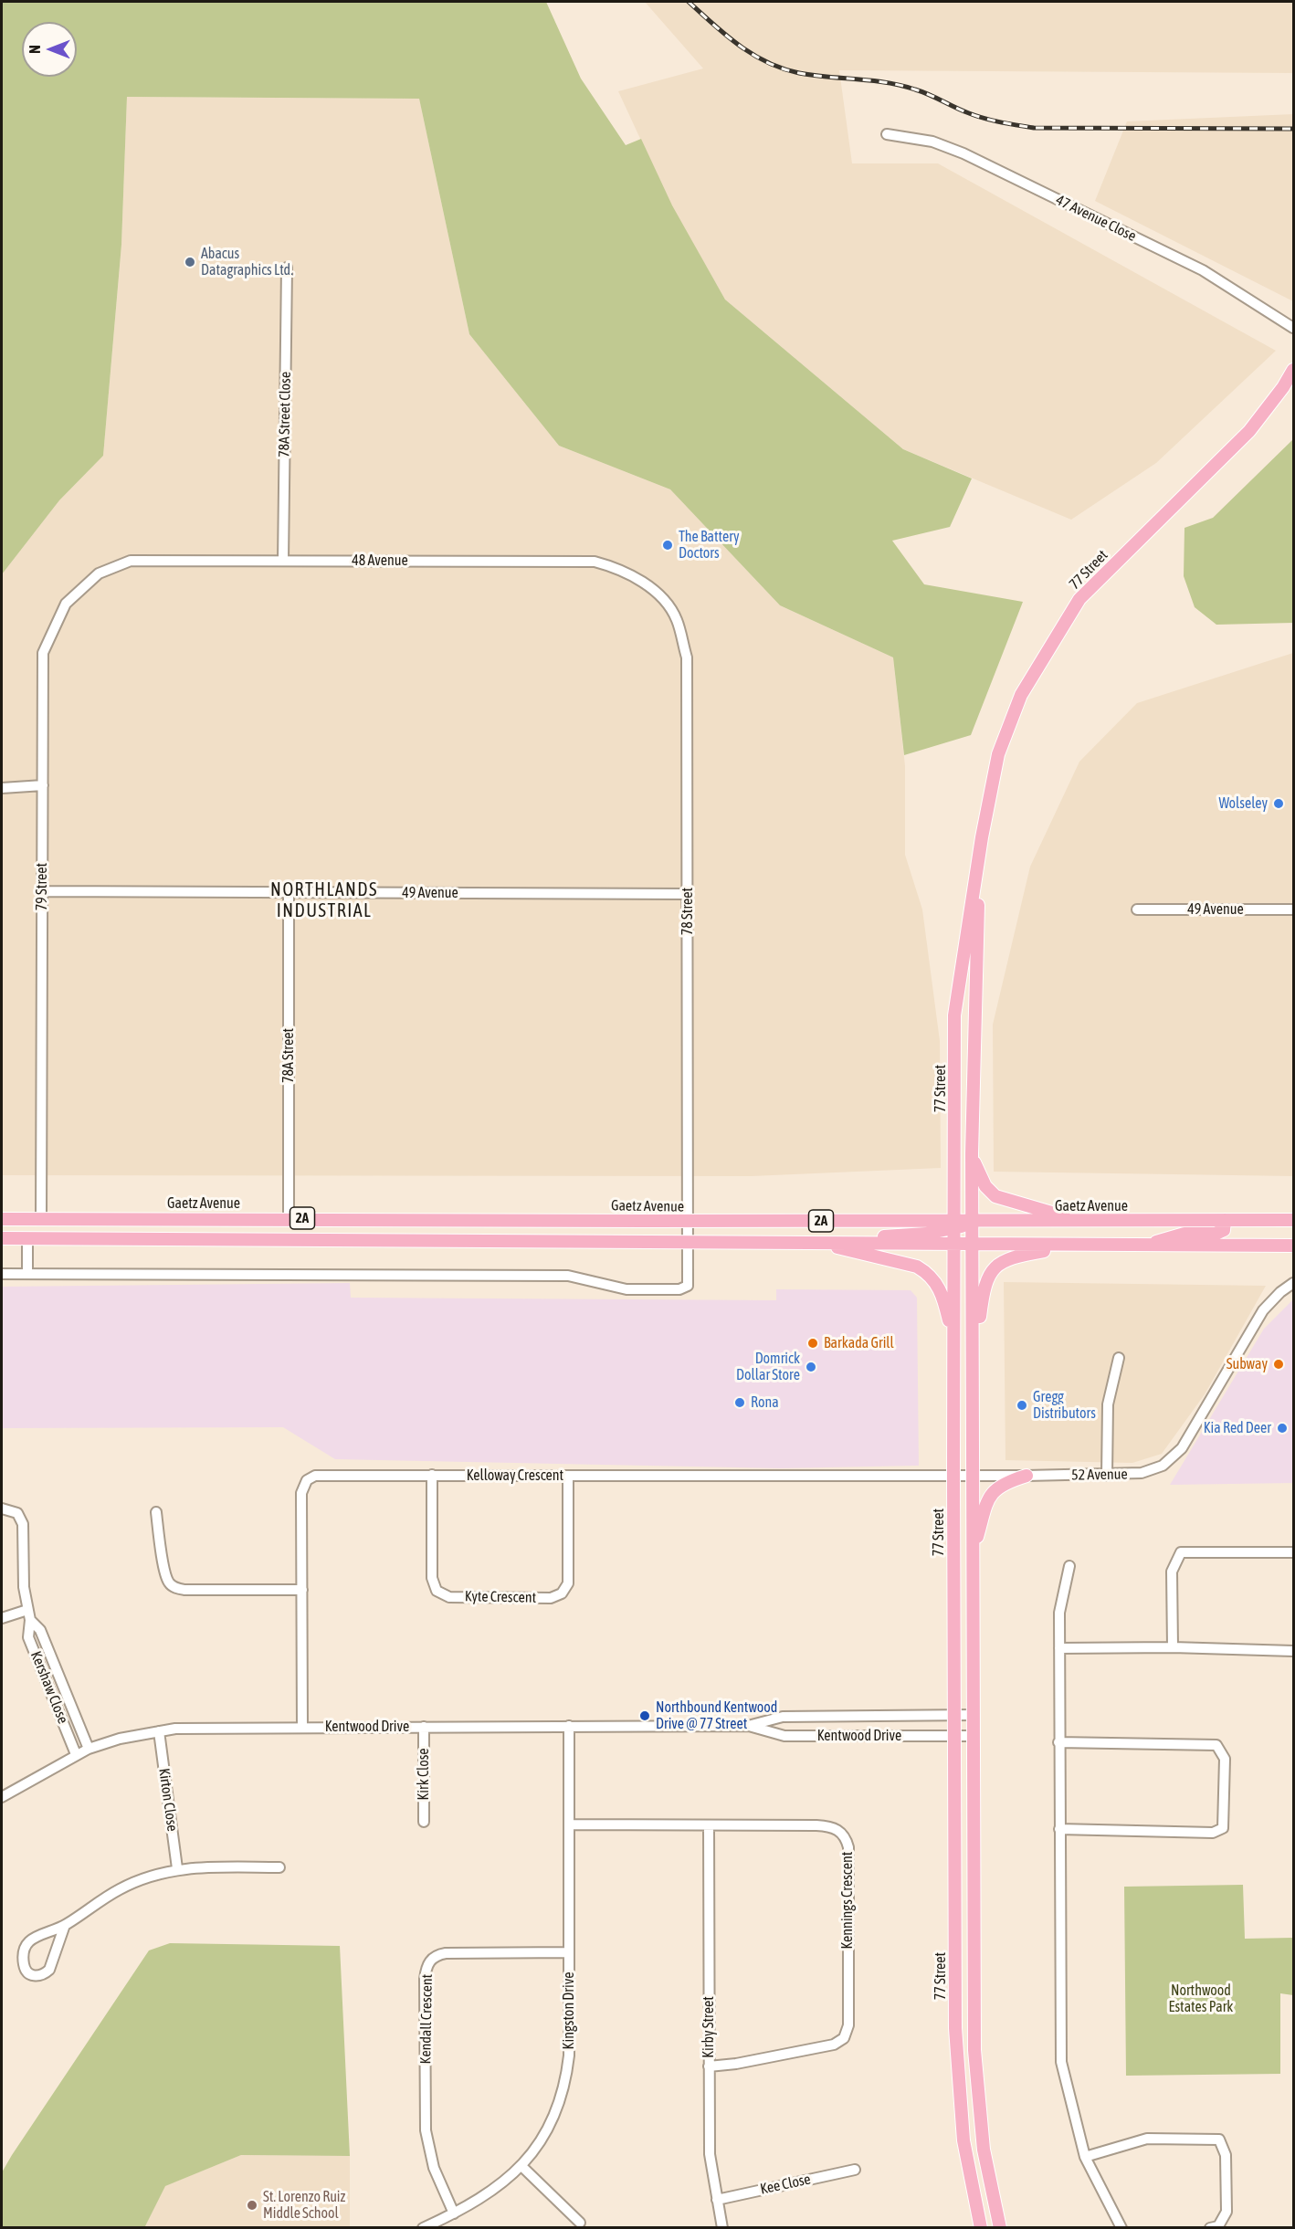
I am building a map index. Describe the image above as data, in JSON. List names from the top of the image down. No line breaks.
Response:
{"streets":{"main road":["77 Street","Gaetz Avenue","2A"],"street":["47 Avenue Close","78A Street Close","48 Avenue","79 Street","49 Avenue","78 Street","78A Street","52 Avenue","Kelloway Crescent","Kyte Crescent","Kershaw Close","Kentwood Drive","Kirk Close","Kirton Close","Kennings Crescent","Kingston Drive","Kendall Crescent","Kirby Street","Kee Close"]},"crossings":[["78A Street Close","48 Avenue"],["48 Avenue","79 Street"],["48 Avenue","78 Street"],["77 Street","Gaetz Avenue"],["77 Street","2A"],["77 Street","52 Avenue"],["77 Street","Kelloway Crescent"],["77 Street","Kentwood Drive"],["79 Street","49 Avenue"],["79 Street","Gaetz Avenue"],["49 Avenue","78 Street"],["49 Avenue","78A Street"],["78 Street","Gaetz Avenue"],["78 Street","2A"],["78A Street","Gaetz Avenue"],["52 Avenue","Kelloway Crescent"],["Kelloway Crescent","Kyte Crescent"],["Kelloway Crescent","Kentwood Drive"],["Kershaw Close","Kentwood Drive"],["Kentwood Drive","Kirk Close"],["Kentwood Drive","Kirton Close"],["Kentwood Drive","Kingston Drive"],["Kennings Crescent","Kingston Drive"],["Kennings Crescent","Kirby Street"],["Kingston Drive","Kendall Crescent"],["Kirby Street","Kee Close"]],"districts":["NORTHLANDS INDUSTRIAL"],"parks":["Northwood Estates Park"],"places":["Abacus Datagraphics Ltd.","The Battery Doctors","Wolseley","Barkada Grill","Subway","Domrick Dollar Store","Rona","Gregg Distributors","Kia Red Deer","Northbound Kentwood Drive @ 77 Street","St. Lorenzo Ruiz Middle School"],"north":"left"}
